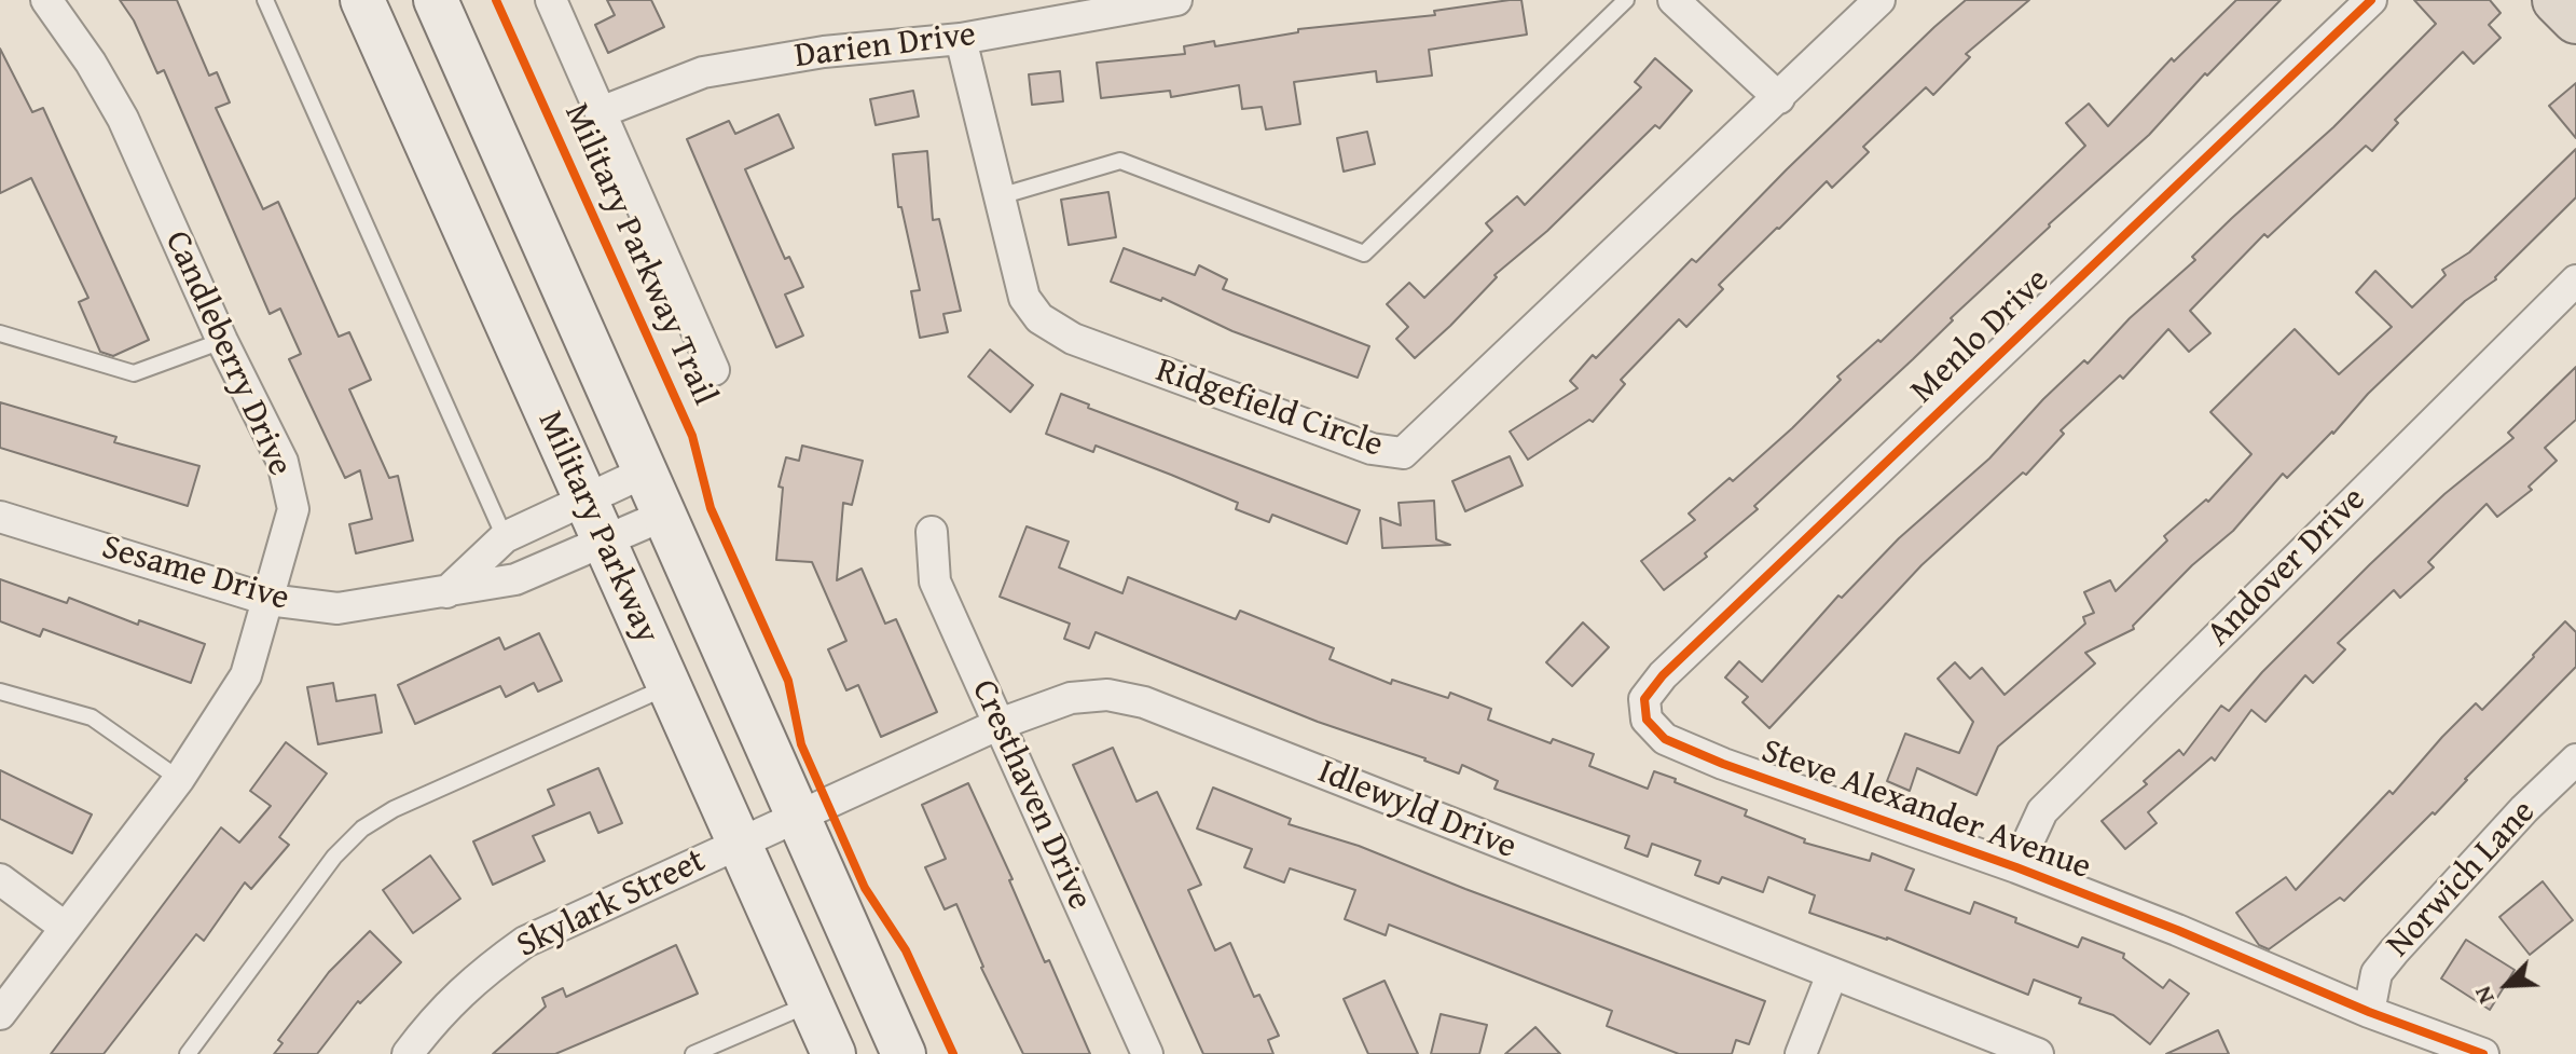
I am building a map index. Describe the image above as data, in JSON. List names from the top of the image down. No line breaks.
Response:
{"streets":{"main road":["Military Parkway"],"street":["Darien Drive","Menlo Drive","Candleberry Drive","Ridgefield Circle","Andover Drive","Sesame Drive","Cresthaven Drive","Idlewyld Drive","Steve Alexander Avenue","Norwich Lane","Skylark Street"],"cycle path":["Military Parkway Trail"]},"crossings":[["Darien Drive","Ridgefield Circle"],["Menlo Drive","Steve Alexander Avenue"],["Candleberry Drive","Sesame Drive"],["Military Parkway","Sesame Drive"],["Military Parkway","Idlewyld Drive"],["Military Parkway","Skylark Street"],["Andover Drive","Steve Alexander Avenue"],["Cresthaven Drive","Idlewyld Drive"],["Idlewyld Drive","Skylark Street"],["Steve Alexander Avenue","Norwich Lane"]],"north":"bottom left"}
